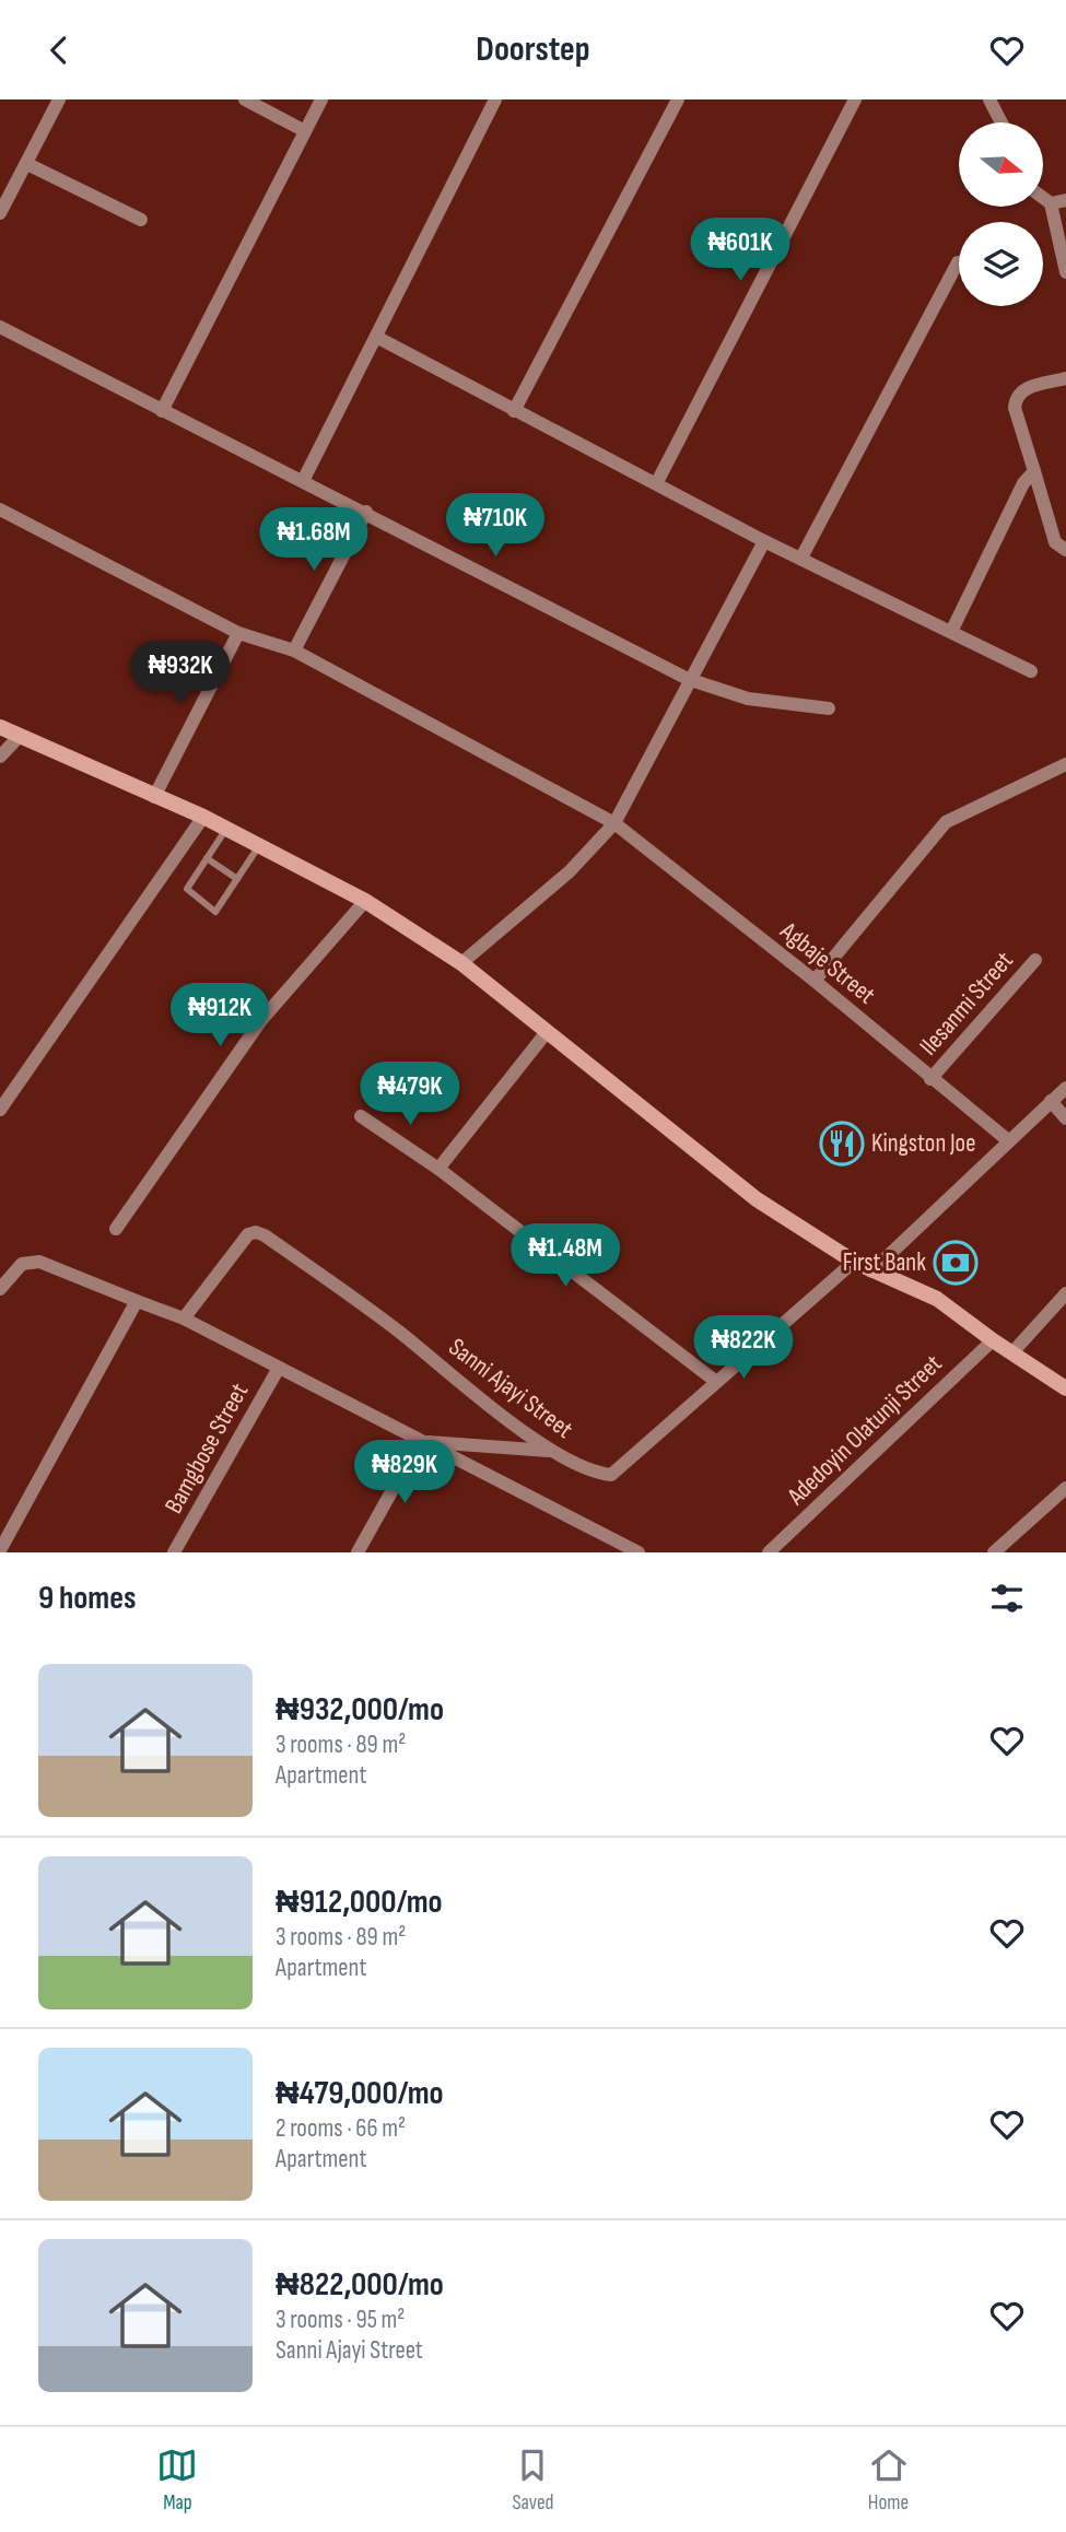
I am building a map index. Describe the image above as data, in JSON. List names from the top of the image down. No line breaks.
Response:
{"streets":{"street":["Agbaje Street","Ilesanmi Street","Sanni Ajayi Street","Adedoyin Olatunji Street","Bamgbose Street"]},"crossings":[["Agbaje Street","Ilesanmi Street"]],"places":{"restaurant":["Kingston Joe"],"bank":["First Bank"]},"north":"right","page":{"header":"Doorstep","price":["₦601K","₦710K","₦1.68M","₦932K","₦912K","₦479K","₦1.48M","₦822K","₦829K"],"heading":"9 homes","list":[{"name":"₦932,000/mo","note":"3 rooms · 89 m² · Apartment"},{"name":"₦912,000/mo","note":"3 rooms · 89 m² · Apartment"},{"name":"₦479,000/mo","note":"2 rooms · 66 m² · Apartment"},{"name":"₦822,000/mo","note":"3 rooms · 95 m² · Sanni Ajayi Street"}],"tabs":["Map","Saved","Home"]}}
